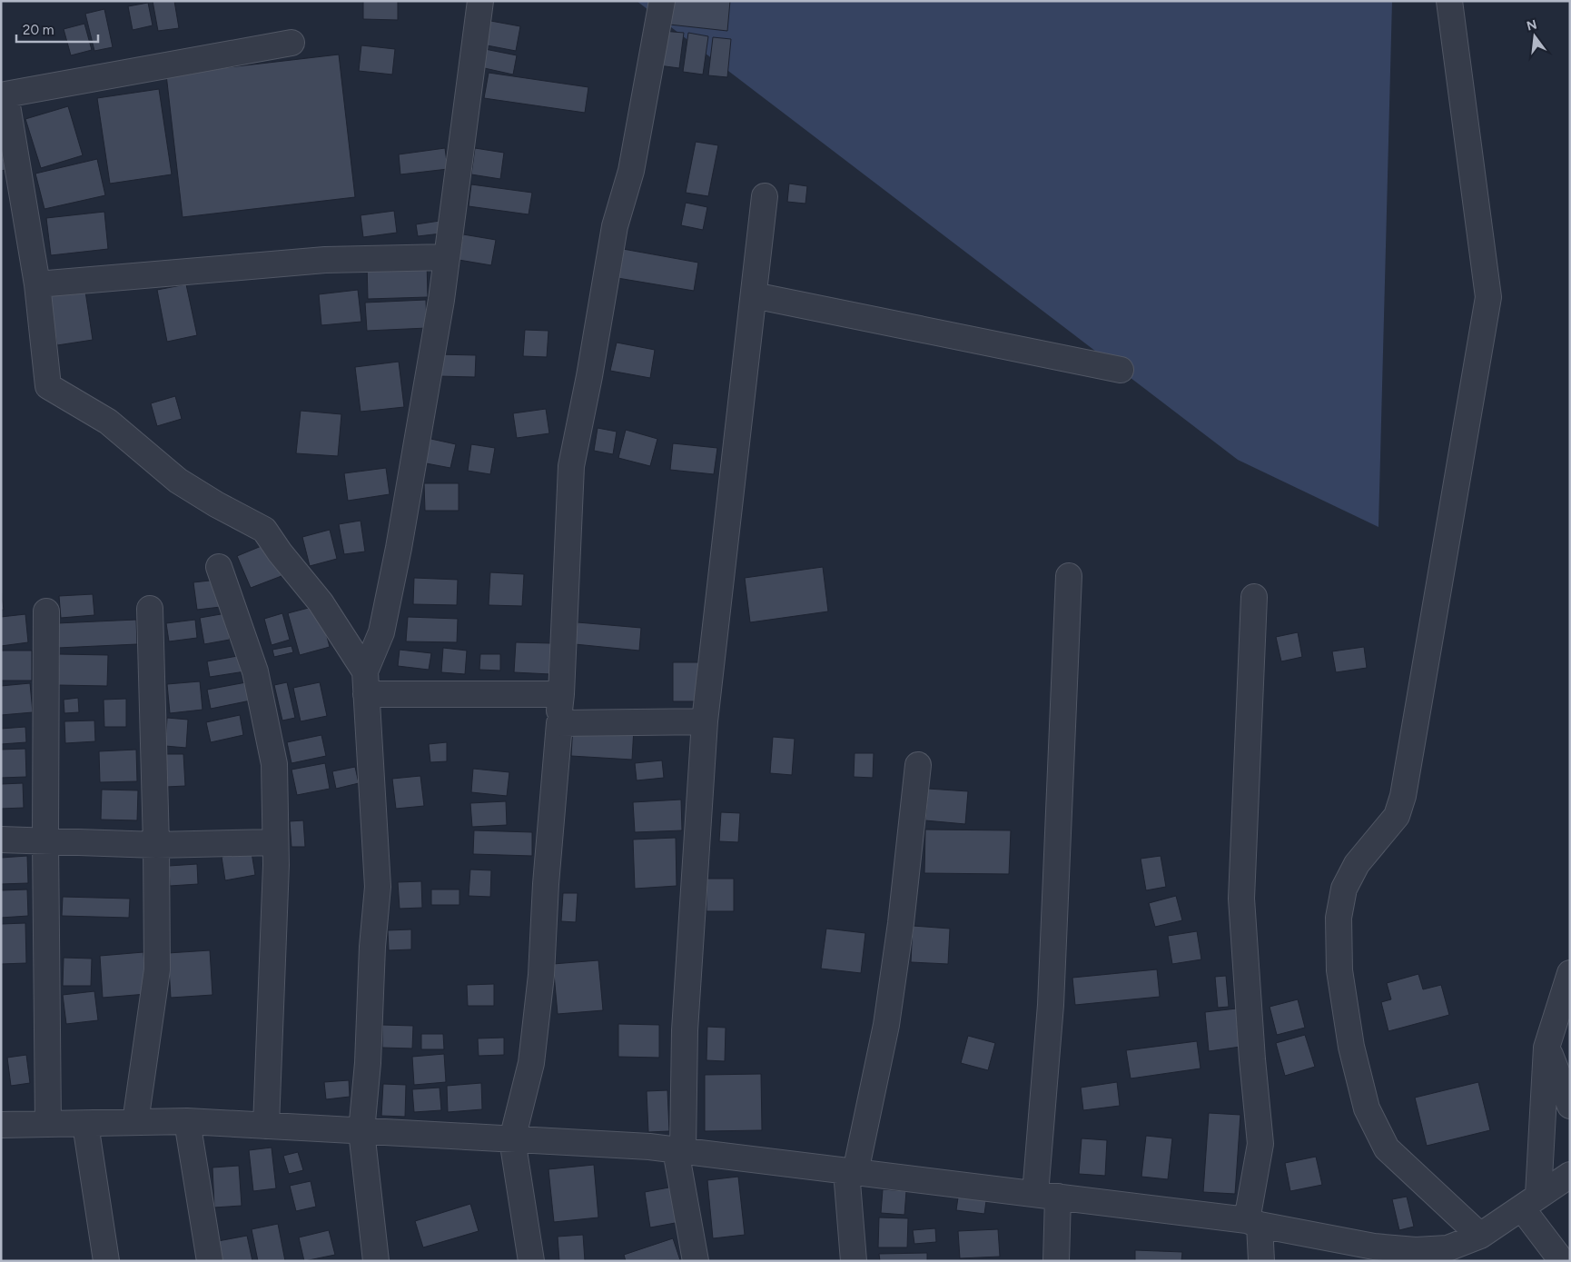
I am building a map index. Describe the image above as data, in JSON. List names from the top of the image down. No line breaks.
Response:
{"scale_bar":"20 m","north":"top"}
